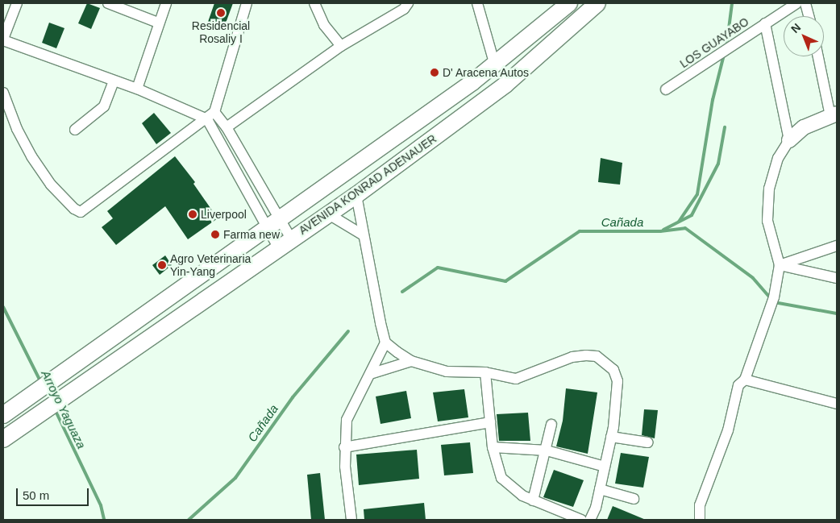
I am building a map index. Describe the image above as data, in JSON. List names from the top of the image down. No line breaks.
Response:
{"streets":{"main road":["AVENIDA KONRAD ADENAUER"],"street":["LOS GUAYABO"]},"water":["Cañada","Arroyo Yaguaza"],"places":["Residencial Rosaliy I","D' Aracena Autos","Liverpool","Farma new","Agro Veterinaria Yin-Yang"],"scale_bar":"50 m","north":"top left"}
